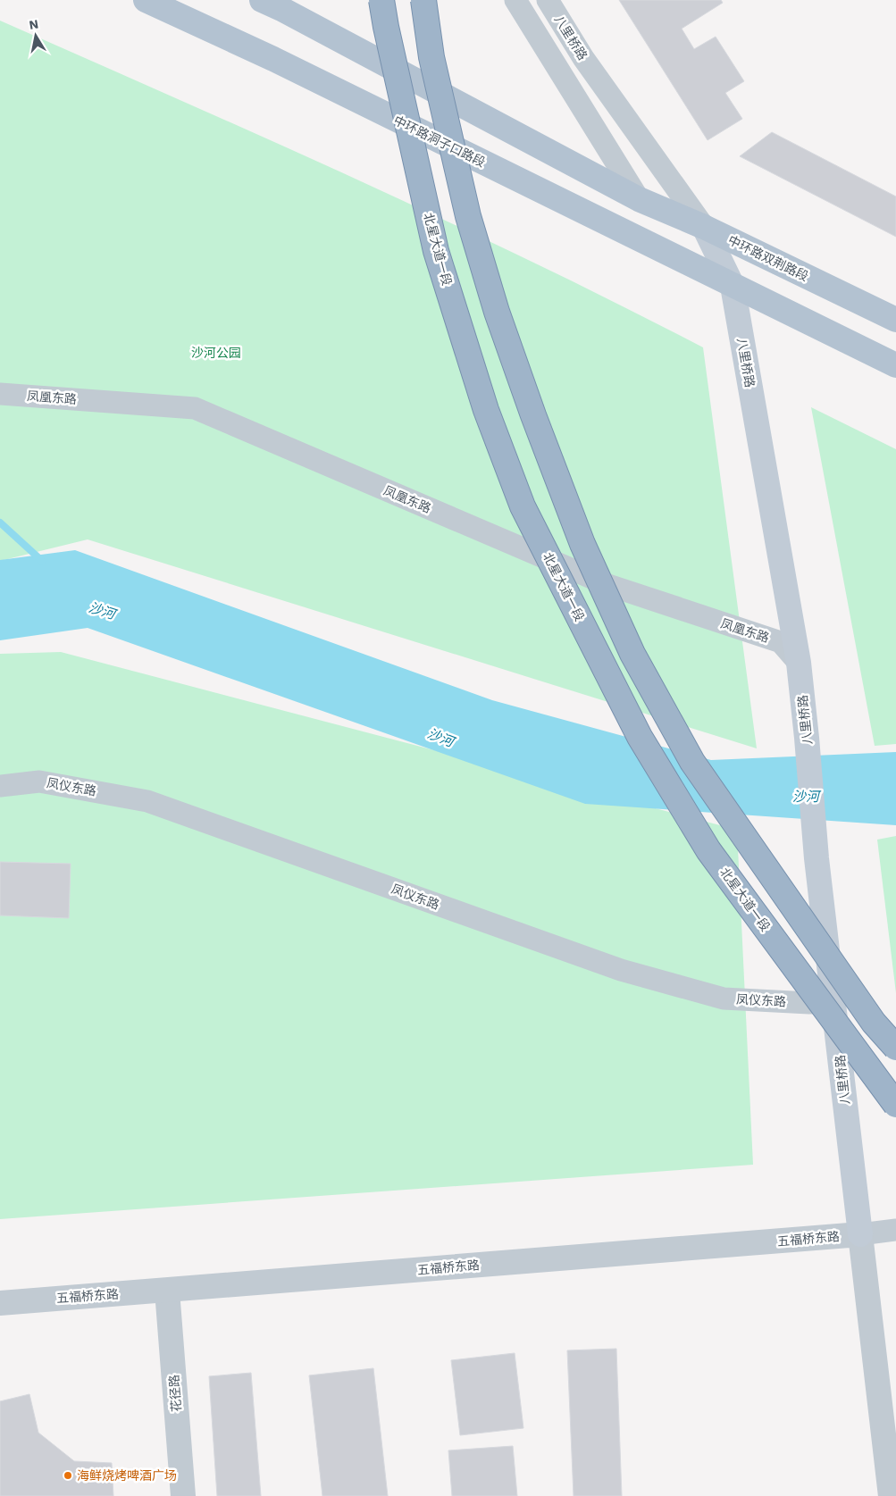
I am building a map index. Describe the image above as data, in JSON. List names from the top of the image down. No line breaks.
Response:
{"streets":{"highway":["北星大道一段"],"main road":["八里桥路","中环路洞子口路段","中环路双荆路段"],"street":["凤凰东路","凤仪东路","五福桥东路","花径路"]},"crossings":[["八里桥路","中环路洞子口路段"],["八里桥路","中环路双荆路段"],["八里桥路","凤凰东路"],["八里桥路","凤仪东路"],["八里桥路","五福桥东路"],["五福桥东路","花径路"]],"water":["沙河"],"parks":["沙河公园"],"places":["海鲜烧烤啤酒广场"],"north":"top"}
